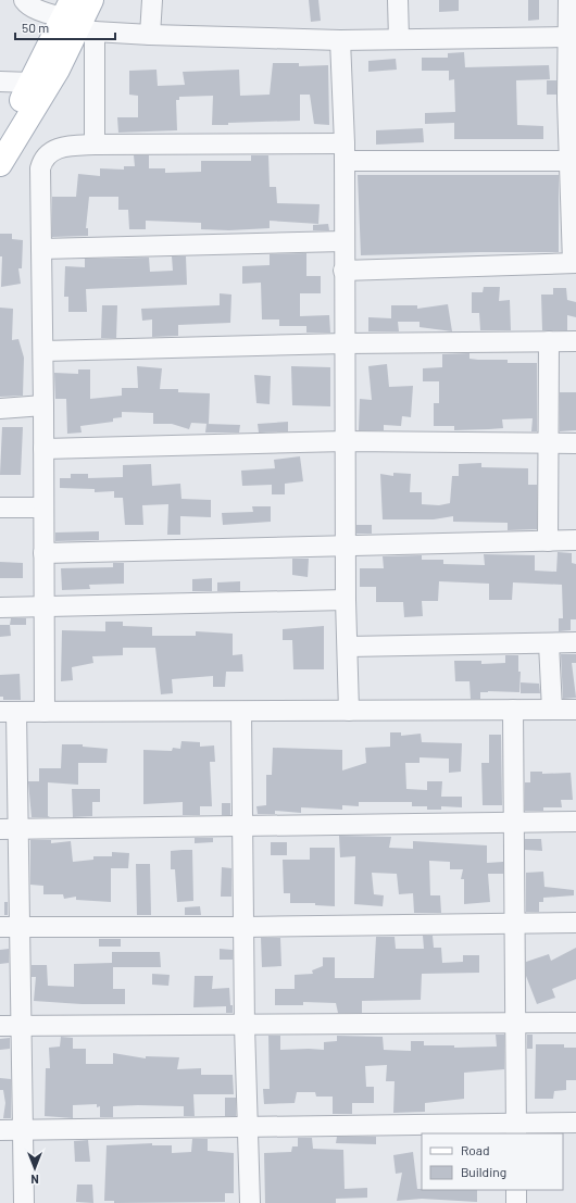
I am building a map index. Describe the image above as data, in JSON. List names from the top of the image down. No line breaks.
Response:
{"legend":["Road","Building"],"scale_bar":"50 m","north":"bottom"}
